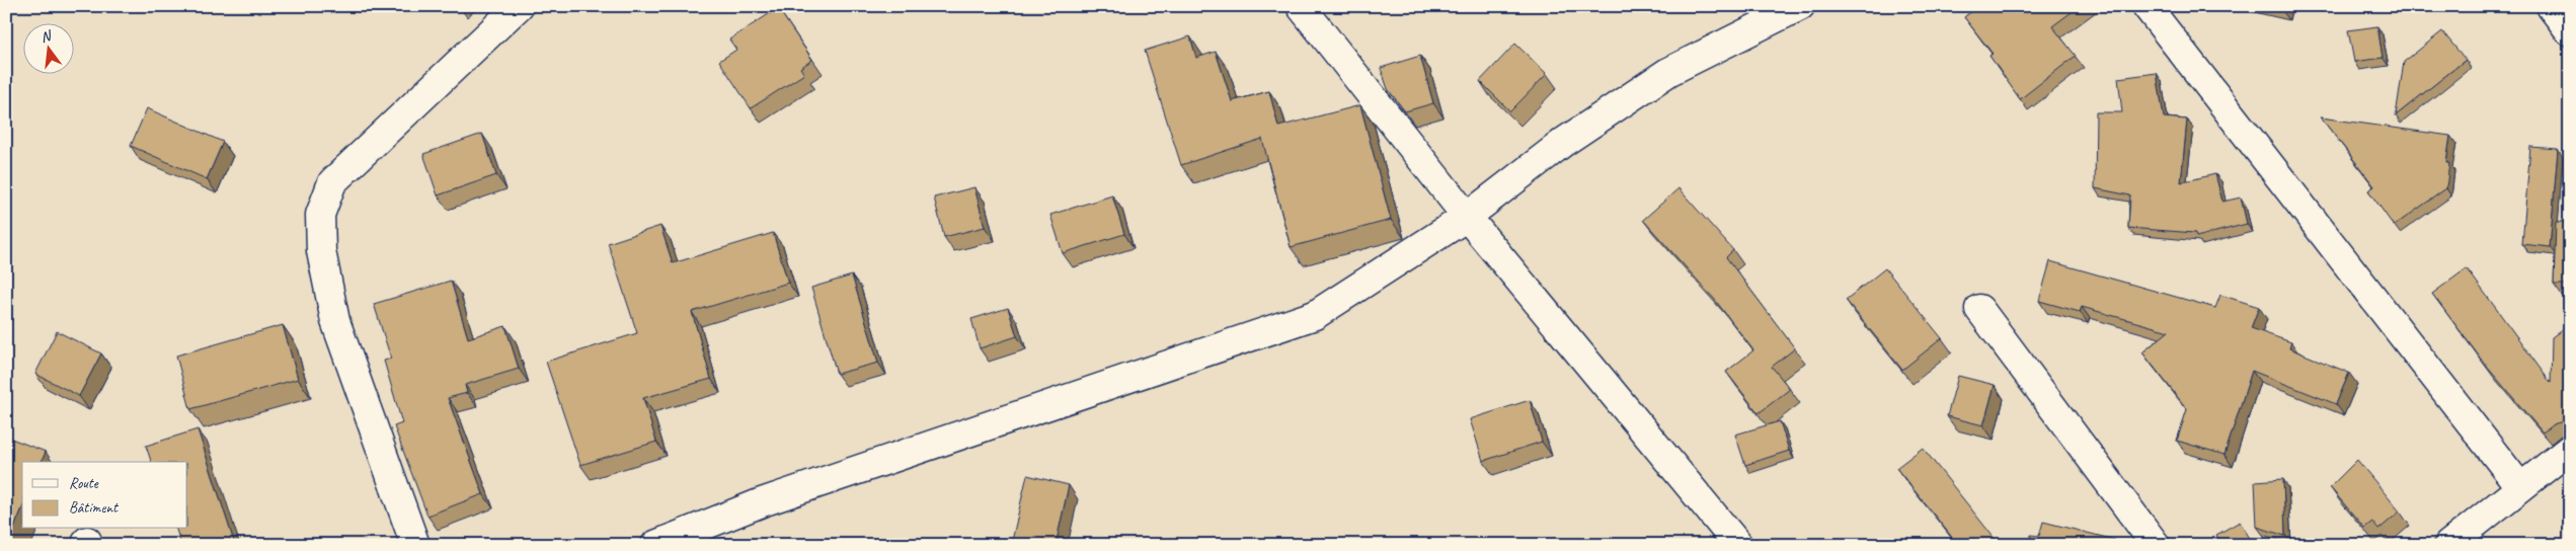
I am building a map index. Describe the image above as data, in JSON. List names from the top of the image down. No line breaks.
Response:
{"legend":["Route","Bâtiment"],"north":"top"}
